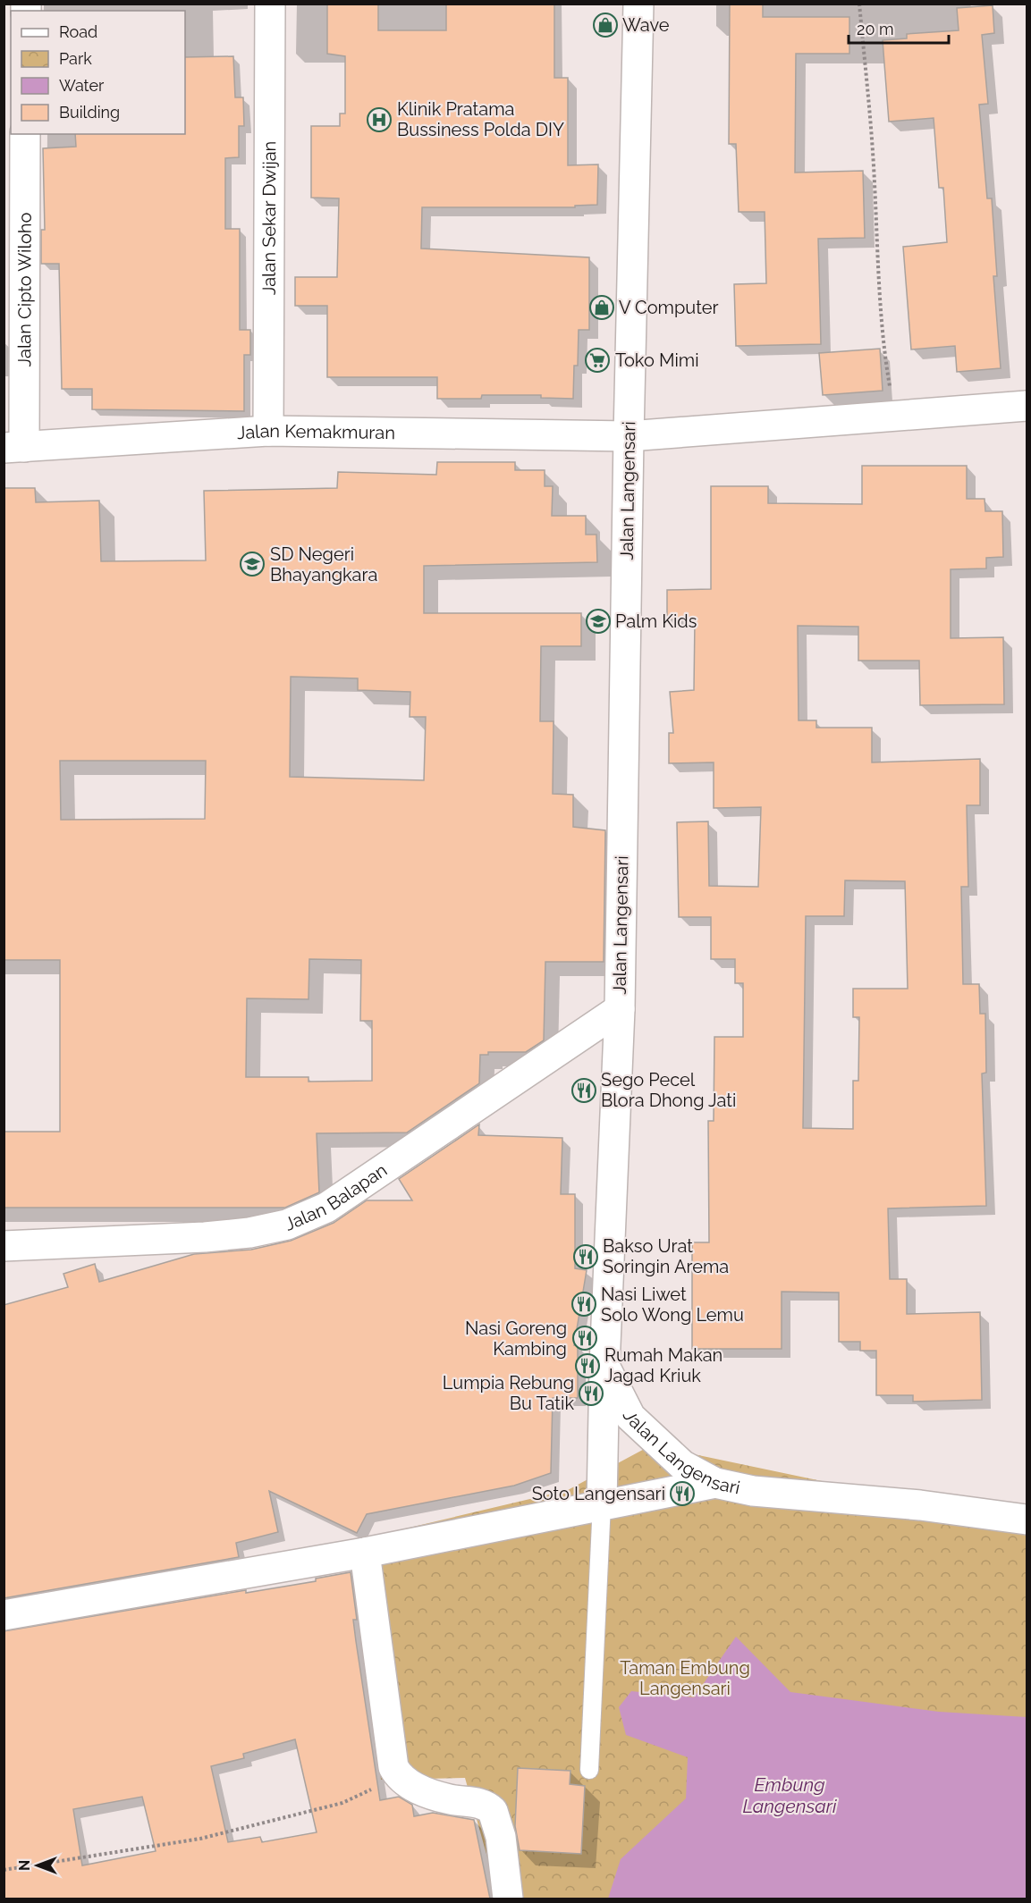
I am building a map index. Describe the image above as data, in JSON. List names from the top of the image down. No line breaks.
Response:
{"streets":{"street":["Jalan Sekar Dwijan","Jalan Cipto Wiloho","Jalan Kemakmuran","Jalan Langensari","Jalan Balapan"]},"crossings":[["Jalan Sekar Dwijan","Jalan Kemakmuran"],["Jalan Cipto Wiloho","Jalan Kemakmuran"],["Jalan Kemakmuran","Jalan Langensari"],["Jalan Langensari","Jalan Balapan"]],"water":["Embung Langensari"],"parks":["Taman Embung Langensari"],"places":{"shop":["Wave","V Computer"],"hospital":["Klinik Pratama Bussiness Polda DIY"],"supermarket":["Toko Mimi"],"school or university":["SD Negeri Bhayangkara","Palm Kids"],"restaurant":["Sego Pecel Blora Dhong Jati","Bakso Urat Soringin Arema","Nasi Liwet Solo Wong Lemu","Nasi Goreng Kambing","Rumah Makan Jagad Kriuk","Lumpia Rebung Bu Tatik","Soto Langensari"]},"legend":["Road","Park","Water","Building"],"scale_bar":"20 m","north":"left"}
